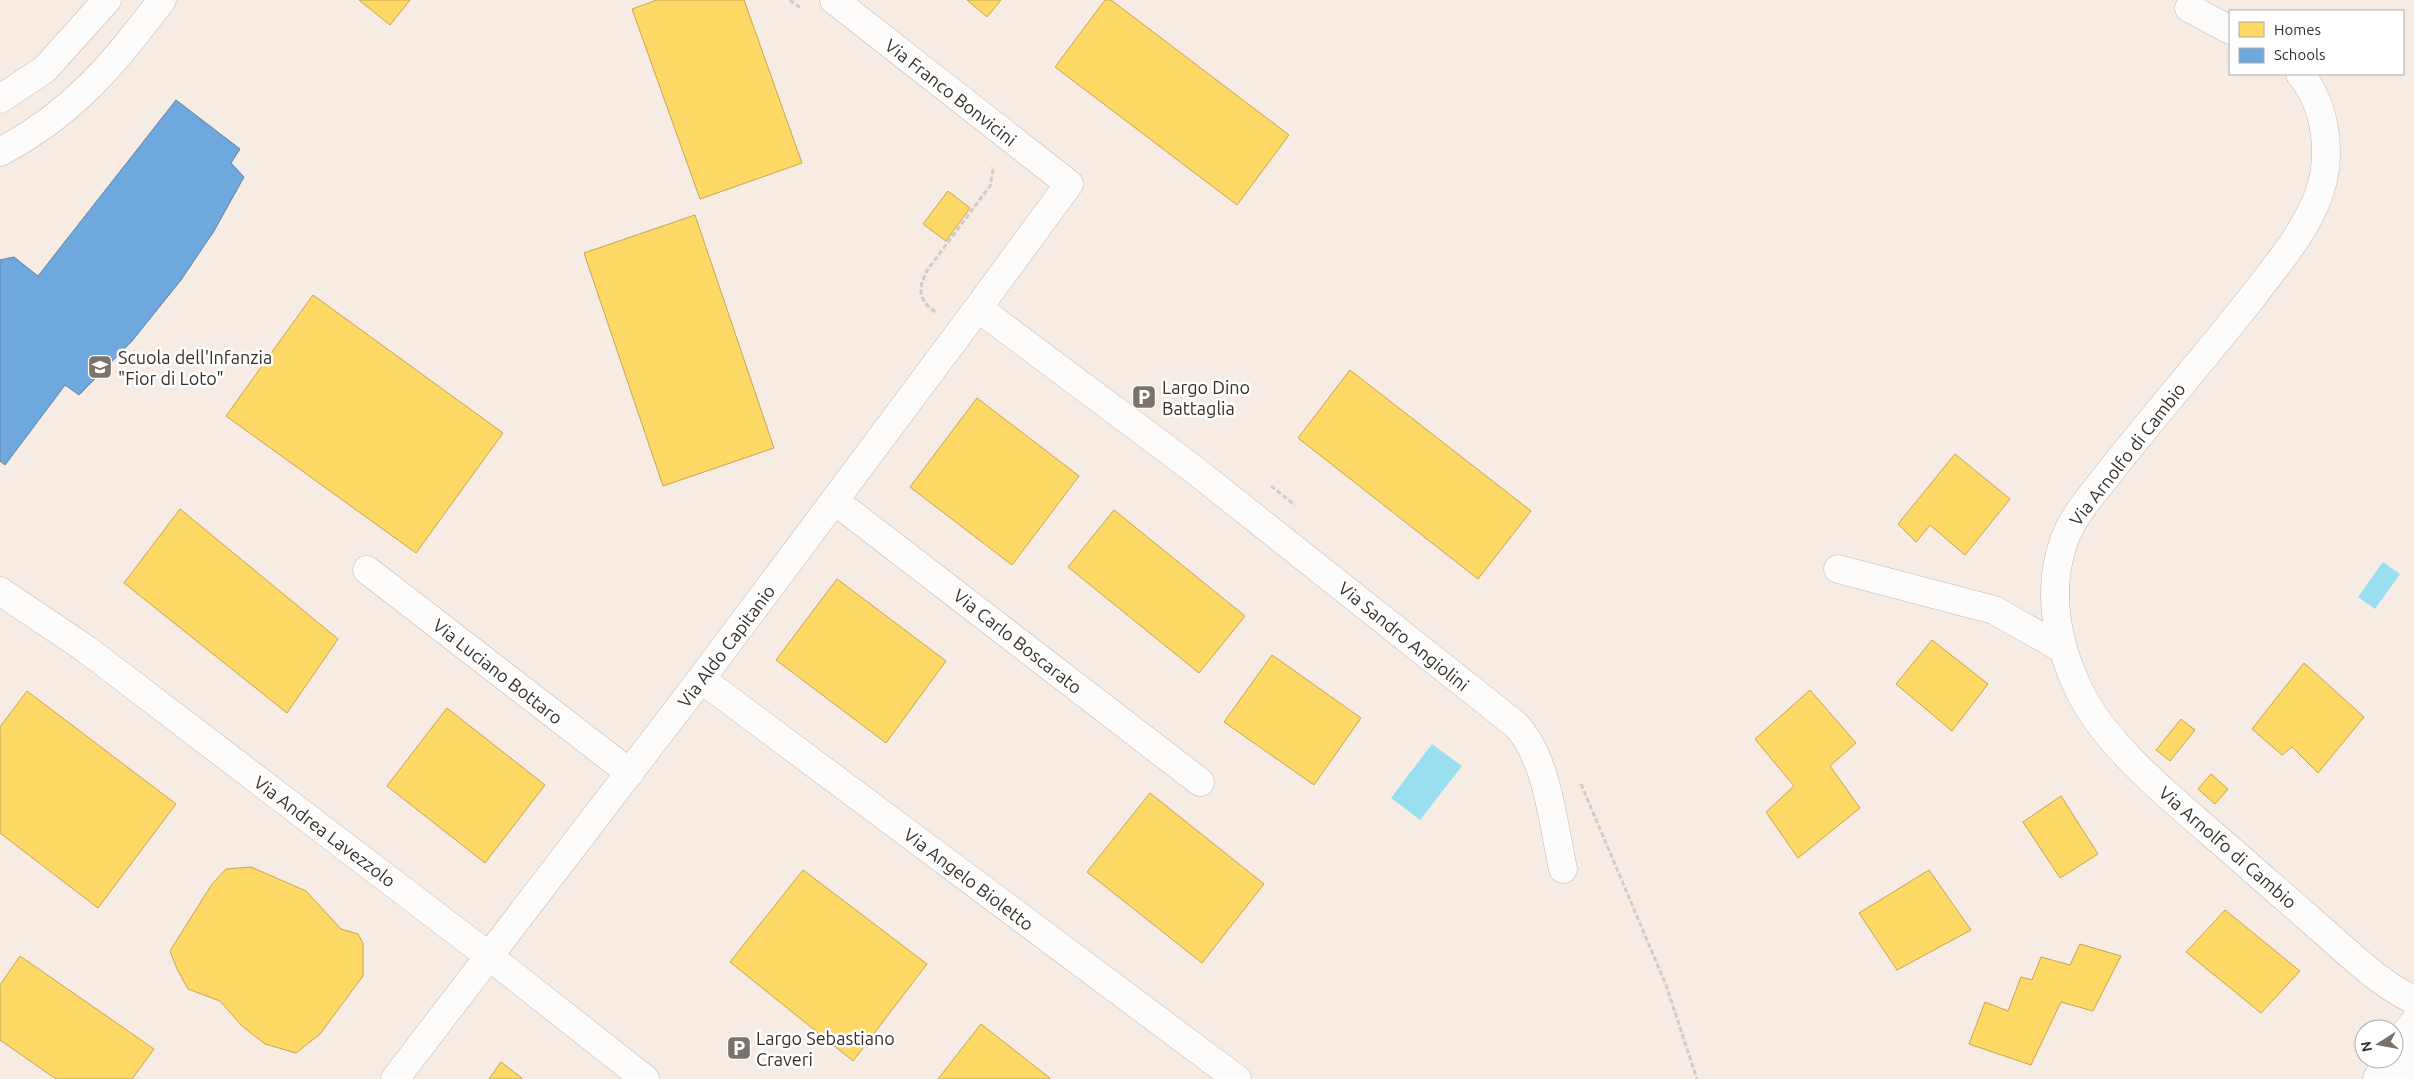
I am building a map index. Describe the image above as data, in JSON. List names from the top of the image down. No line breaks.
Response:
{"streets":{"street":["Via Franco Bonvicini","Via Arnolfo di Cambio","Via Sandro Angiolini","Via Carlo Boscarato","Via Aldo Capitanio","Via Luciano Bottaro","Via Andrea Lavezzolo","Via Angelo Bioletto"]},"crossings":[["Via Franco Bonvicini","Via Sandro Angiolini"],["Via Franco Bonvicini","Via Aldo Capitanio"],["Via Sandro Angiolini","Via Aldo Capitanio"],["Via Carlo Boscarato","Via Aldo Capitanio"],["Via Aldo Capitanio","Via Luciano Bottaro"],["Via Aldo Capitanio","Via Andrea Lavezzolo"],["Via Aldo Capitanio","Via Angelo Bioletto"]],"places":{"school or university":["Scuola dell'Infanzia \"Fior di Loto\""],"parking":["Largo Dino Battaglia","Largo Sebastiano Craveri"]},"legend":["Homes","Schools"],"north":"left"}
